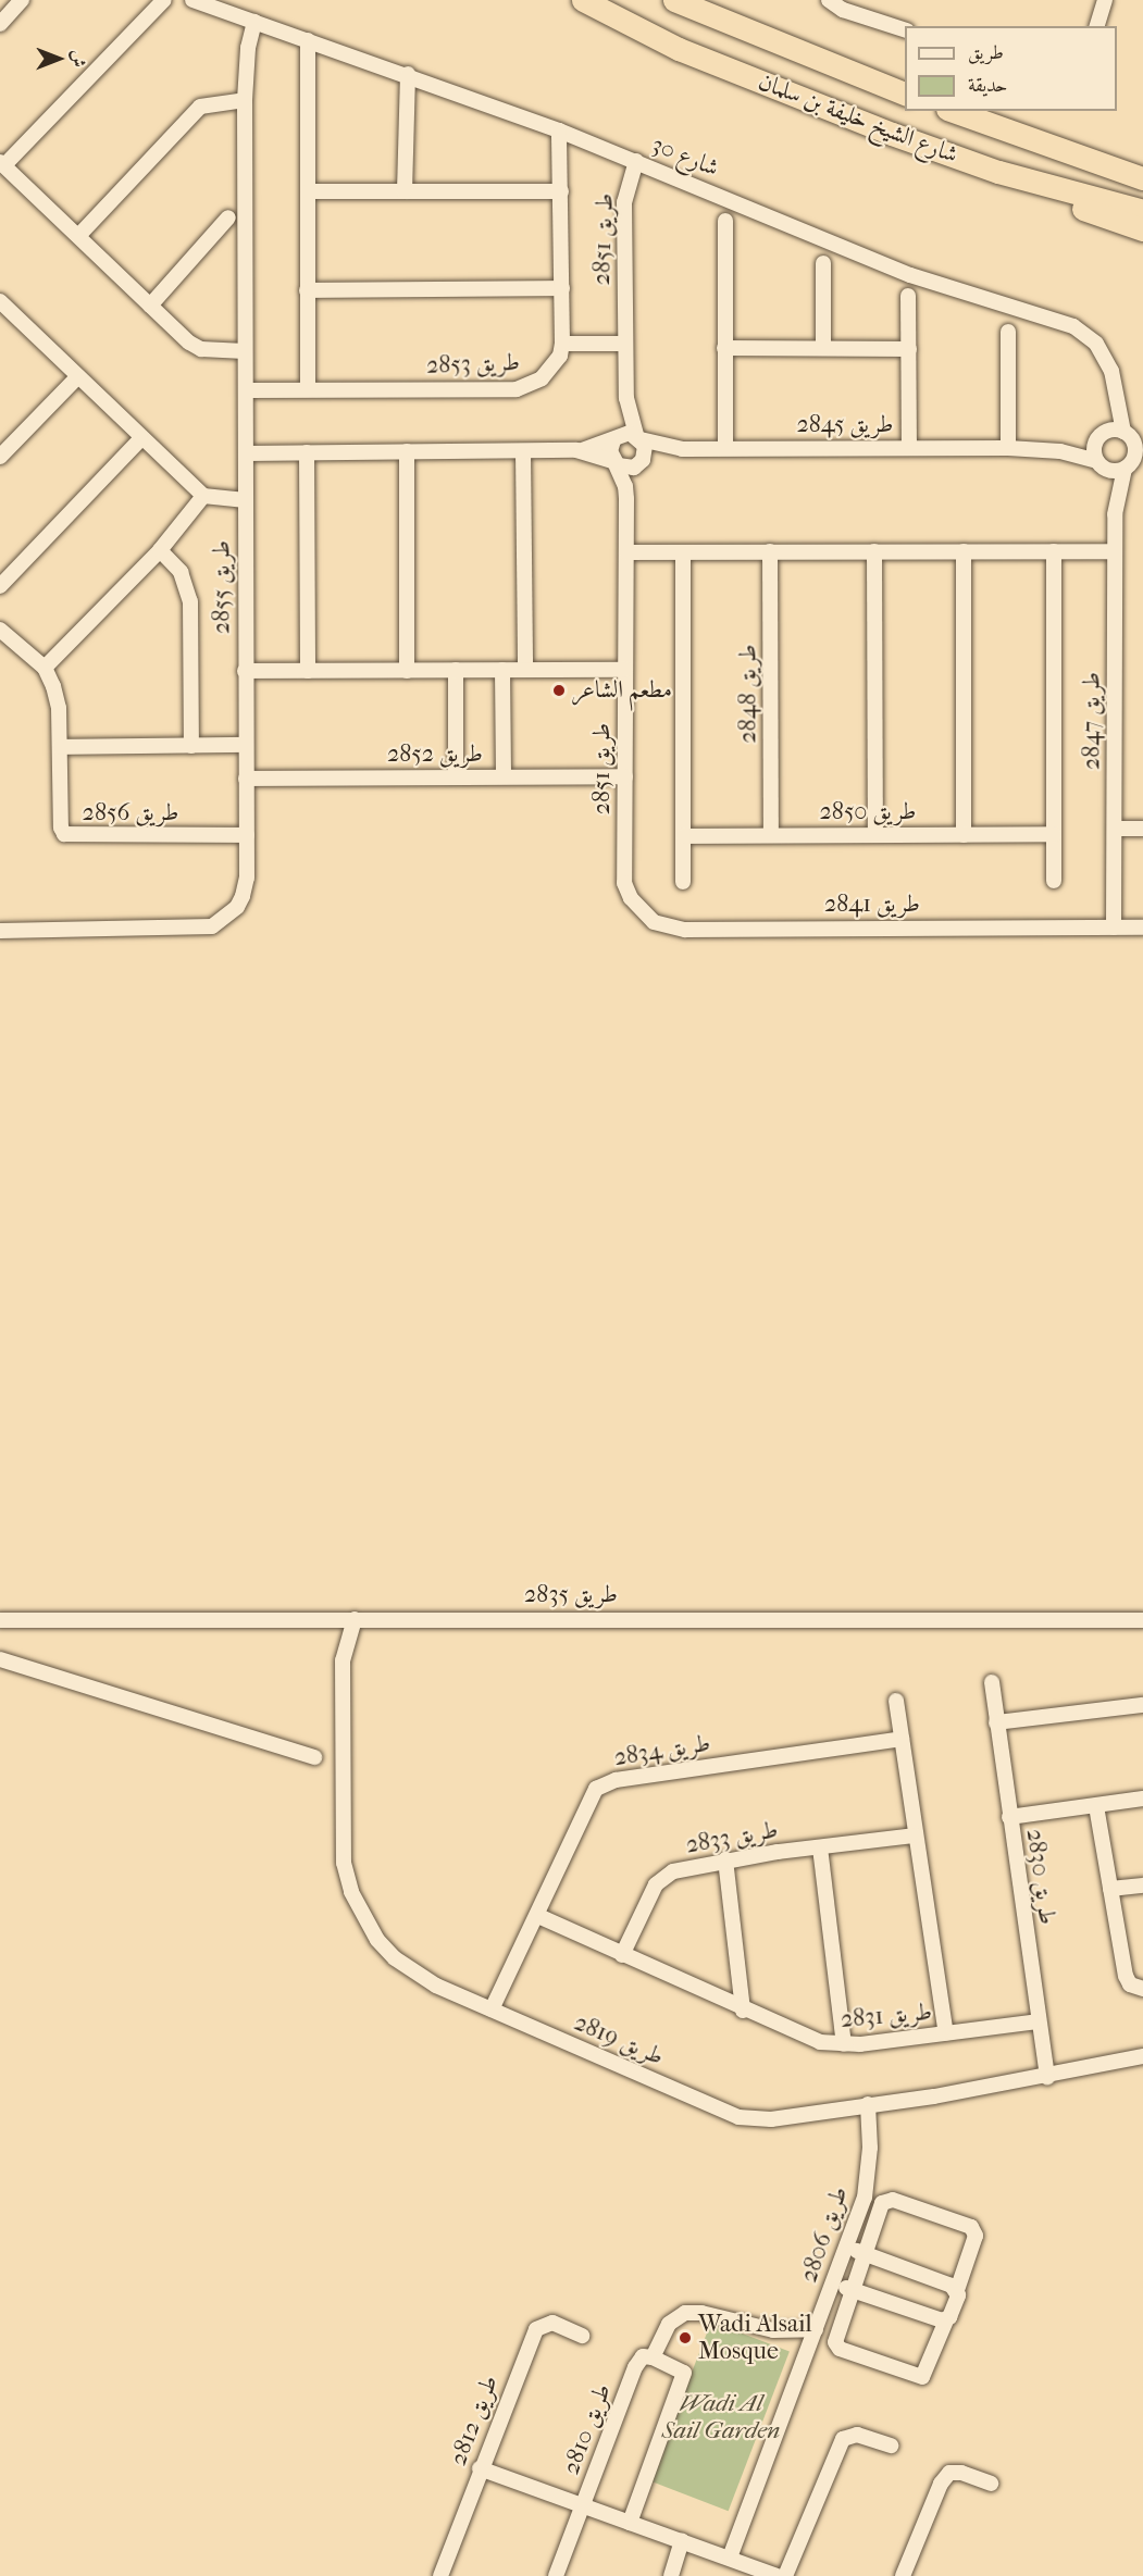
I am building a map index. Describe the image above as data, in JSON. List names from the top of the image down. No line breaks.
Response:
{"streets":{"highway":["شارع الشيخ خليفة بن سلمان"],"street":["شارع 30","طريق 2851","طريق 2853","طريق 2845","طريق 2855","طريق 2848","طريق 2847","طريق 2852","طريق 2850","طريق 2856","طريق 2841","طريق 2835","طريق 2834","طريق 2833","طريق 2830","طريق 2831","طريق 2819","طريق 2806","طريق 2812","طريق 2810"]},"crossings":[["شارع 30","طريق 2851"],["شارع 30","طريق 2853"],["شارع 30","طريق 2845"],["شارع 30","طريق 2855"],["شارع 30","طريق 2847"],["طريق 2851","طريق 2845"],["طريق 2851","طريق 2852"],["طريق 2851","طريق 2841"],["طريق 2853","طريق 2855"],["طريق 2845","طريق 2847"],["طريق 2855","طريق 2852"],["طريق 2855","طريق 2856"],["طريق 2848","طريق 2850"],["طريق 2847","طريق 2841"],["طريق 2835","طريق 2819"],["طريق 2834","طريق 2831"],["طريق 2834","طريق 2819"],["طريق 2833","طريق 2831"],["طريق 2830","طريق 2831"],["طريق 2830","طريق 2819"],["طريق 2819","طريق 2806"]],"parks":["Wadi Al Sail Garden"],"places":["مطعم الشاعر","Wadi Alsail Mosque"],"legend":["طريق","حديقة"],"north":"right"}
